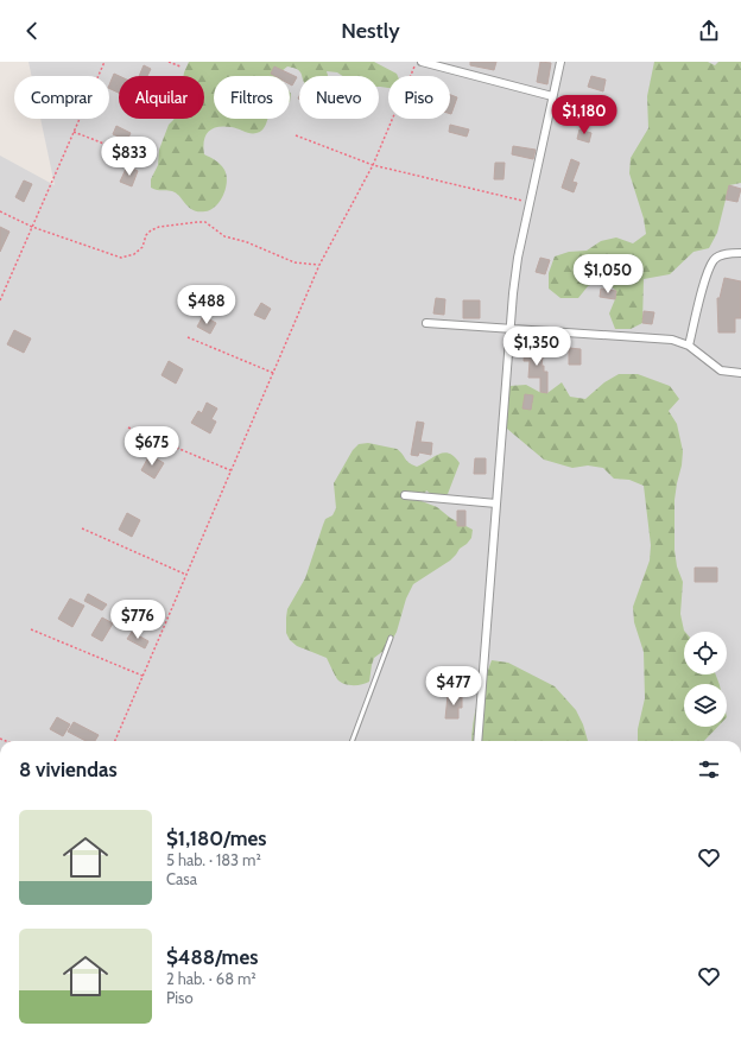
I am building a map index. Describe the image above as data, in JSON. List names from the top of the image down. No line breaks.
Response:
{"page":{"header":"Nestly","chip":["Comprar","Alquilar","Filtros","Nuevo","Piso"],"price":["$1,180","$833","$1,050","$488","$1,350","$675","$776","$477"],"heading":"8 viviendas","list":[{"name":"$1,180/mes","note":"5 hab. · 183 m² · Casa"},{"name":"$488/mes","note":"2 hab. · 68 m² · Piso"}]}}
